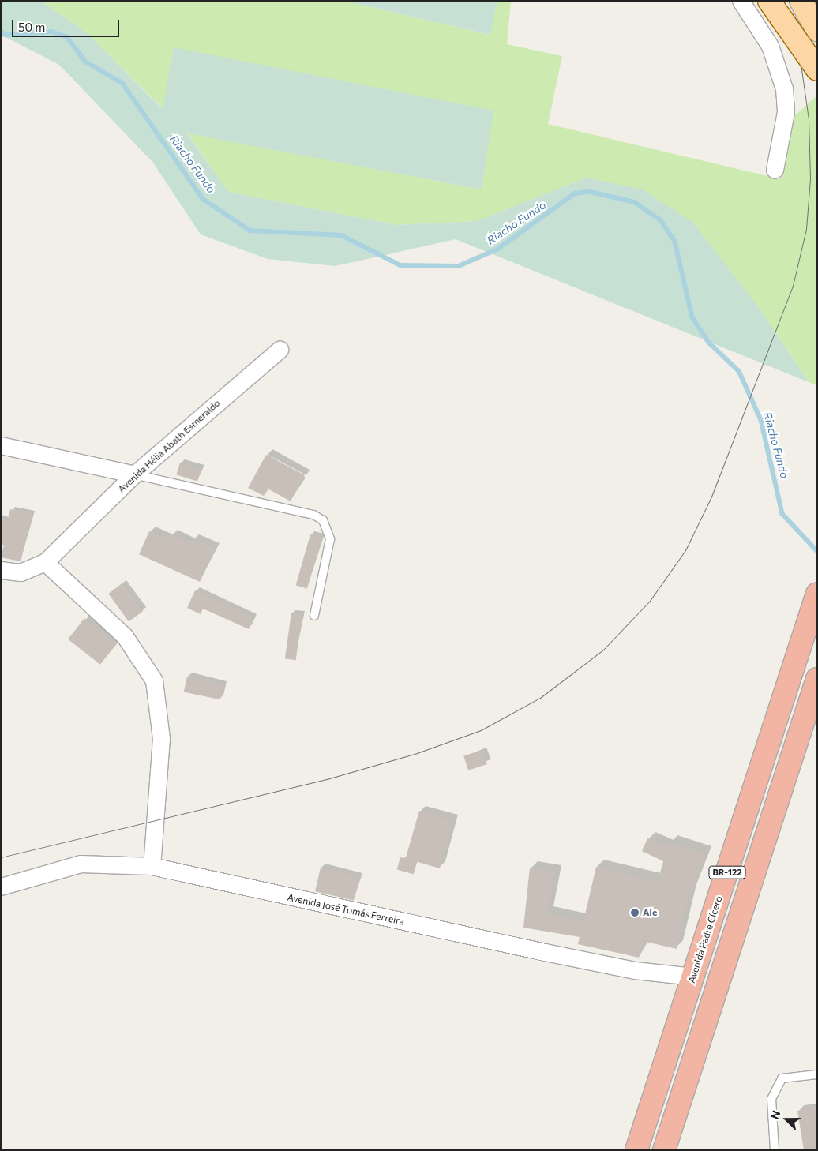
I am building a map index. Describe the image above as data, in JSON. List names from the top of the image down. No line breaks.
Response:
{"streets":{"highway":["BR-122","Avenida Padre Cícero"],"street":["Avenida Hélia Abath Esmeraldo","Avenida José Tomás Ferreira"]},"crossings":[["Avenida José Tomás Ferreira","Avenida Padre Cícero"]],"water":["Riacho Fundo"],"places":["Ale"],"scale_bar":"50 m","north":"left"}
